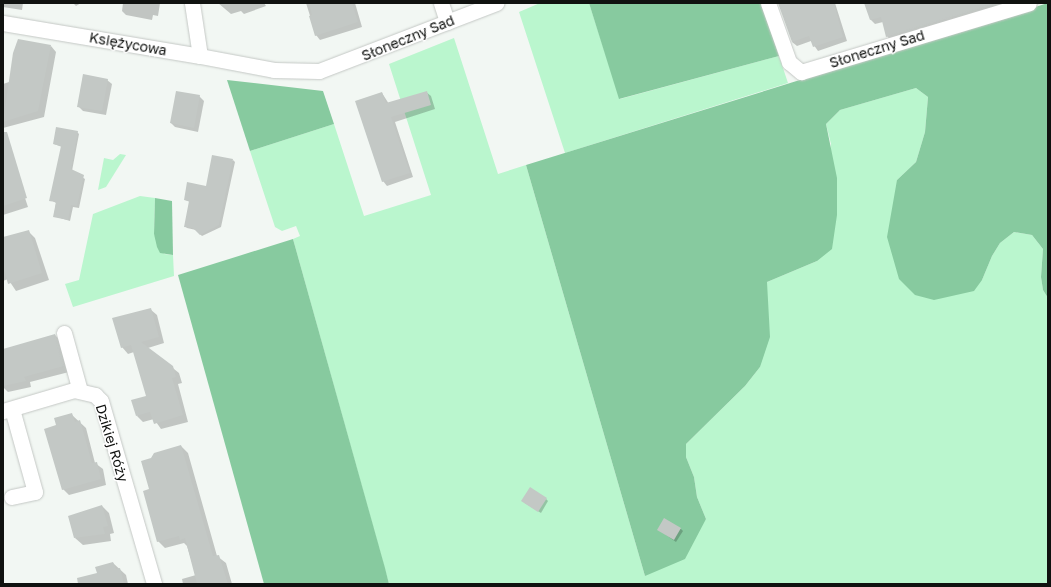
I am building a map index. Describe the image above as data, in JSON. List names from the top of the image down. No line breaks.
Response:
{"streets":{"street":["Słoneczny Sad","Księżycowa","Dzikiej Róży"]},"crossings":[["Słoneczny Sad","Księżycowa"]]}
